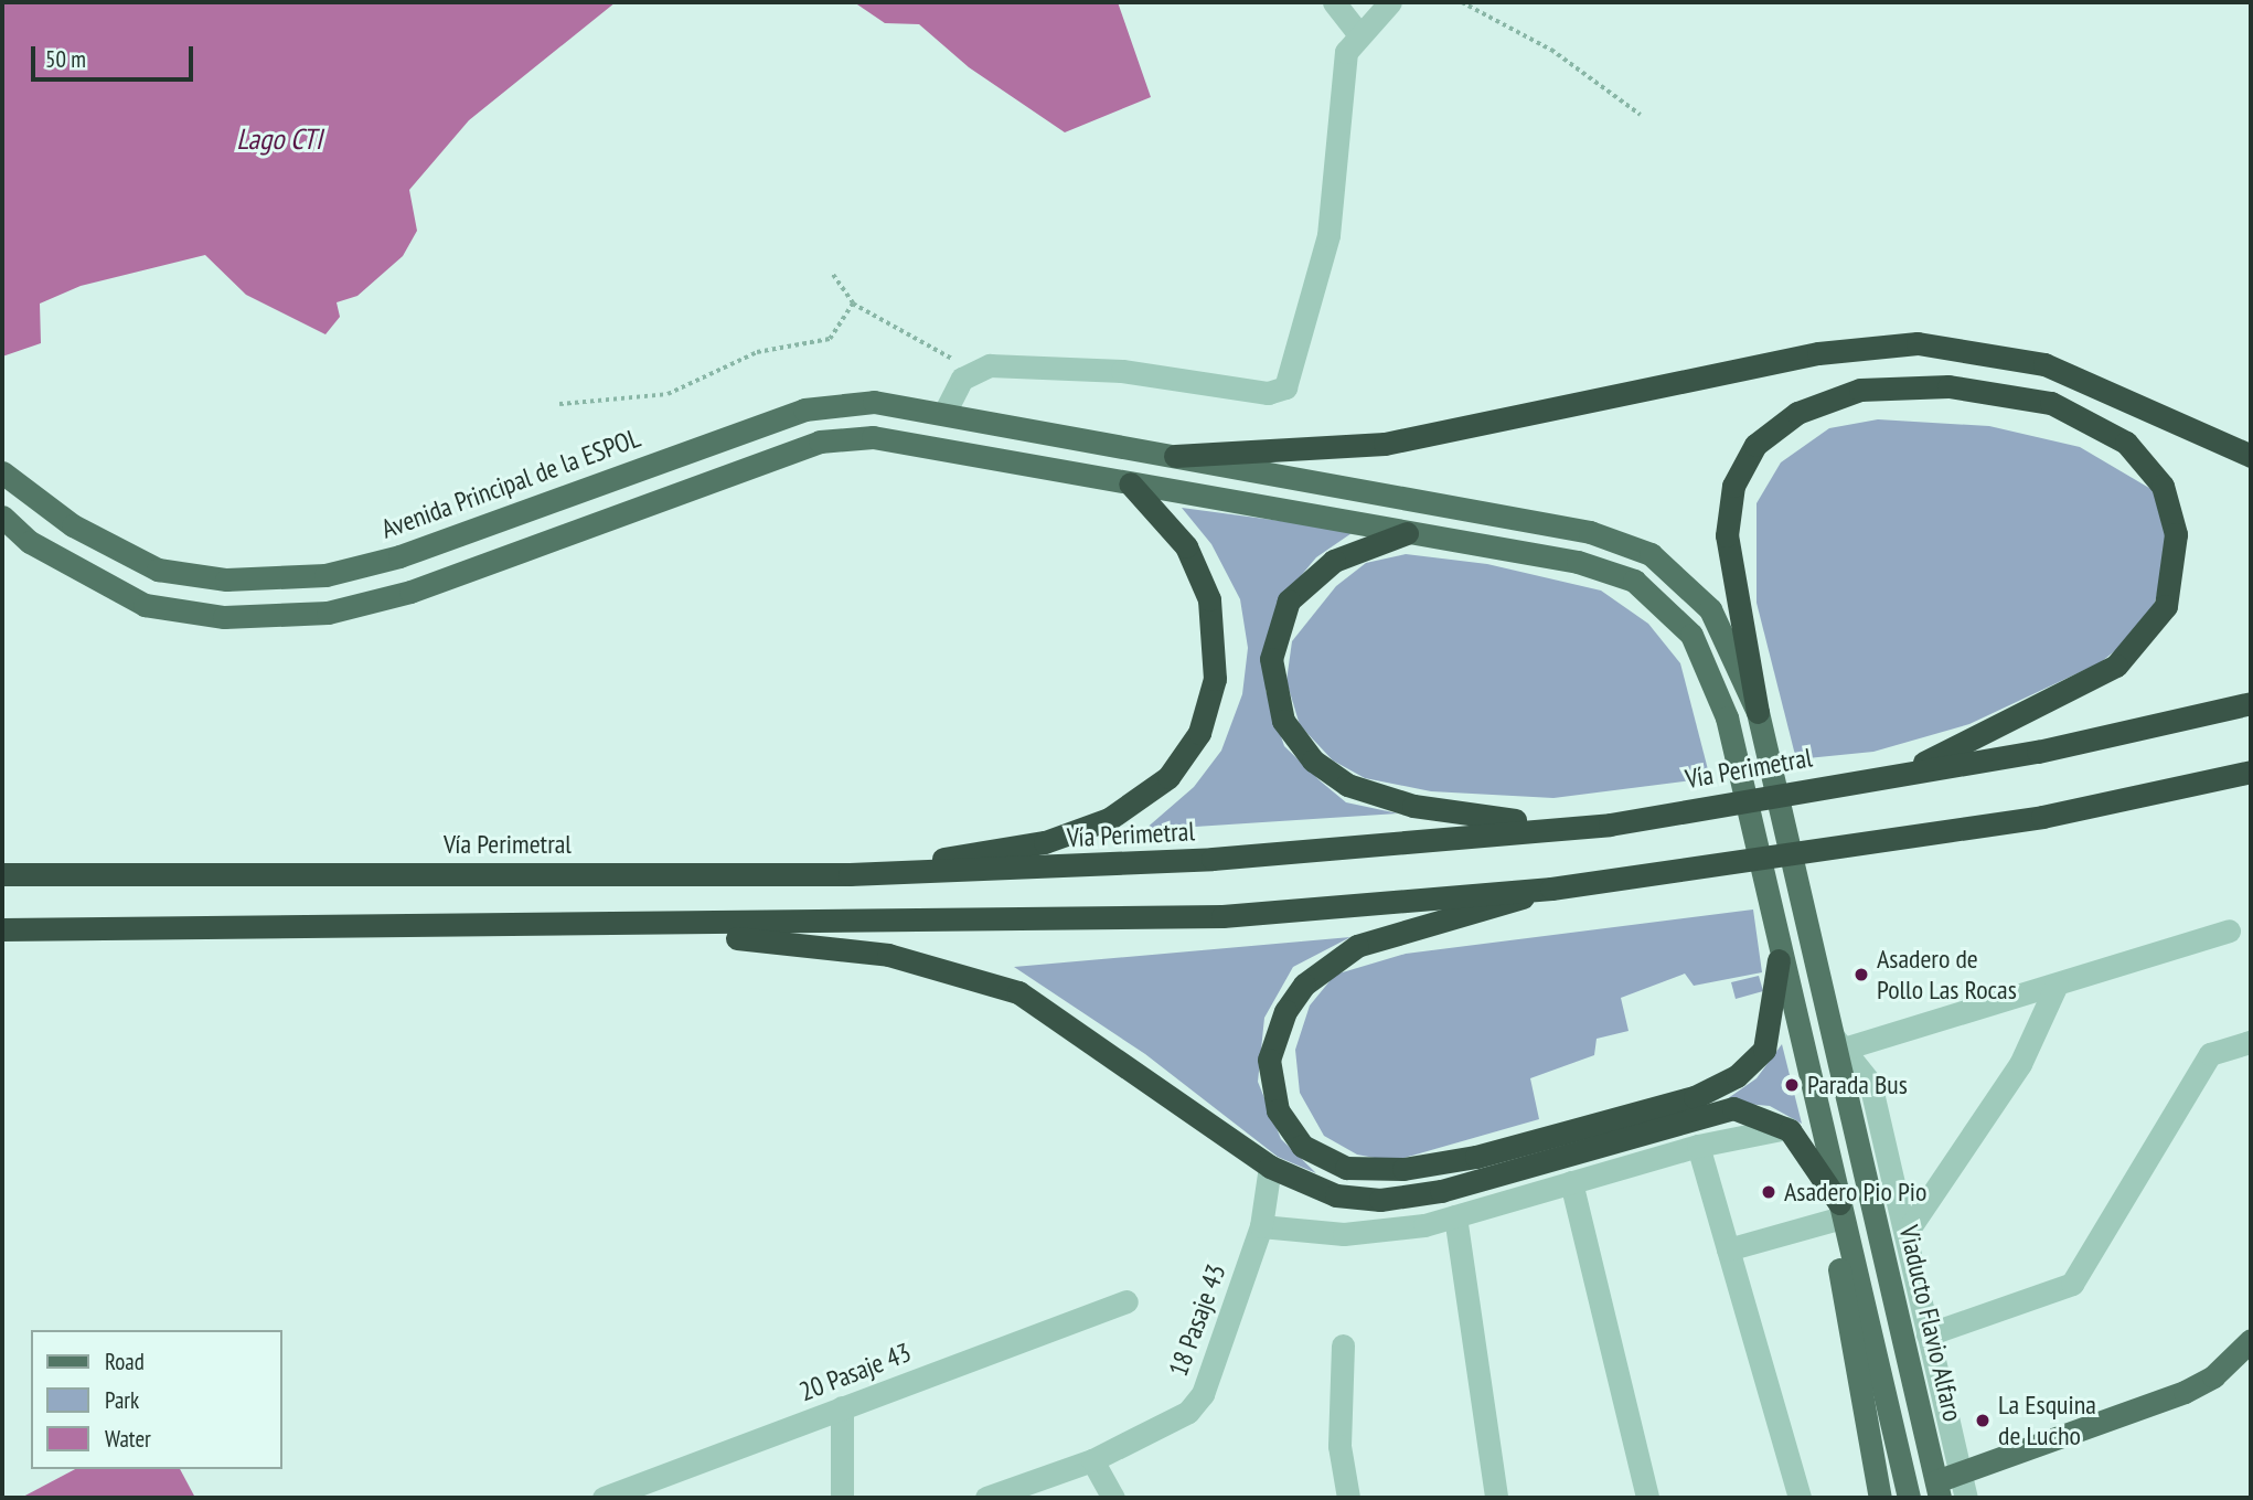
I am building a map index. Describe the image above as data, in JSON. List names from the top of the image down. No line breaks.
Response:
{"streets":{"highway":["Vía Perimetral"],"main road":["Avenida Principal de la ESPOL","Viaducto Flavio Alfaro"],"street":["18 Pasaje 43","20 Pasaje 43"]},"crossings":[["Avenida Principal de la ESPOL","Viaducto Flavio Alfaro"]],"water":["Lago CTI"],"places":["Asadero de Pollo Las Rocas","Parada Bus","Asadero Pio Pio","La Esquina de Lucho"],"legend":["Road","Park","Water"],"scale_bar":"50 m"}
